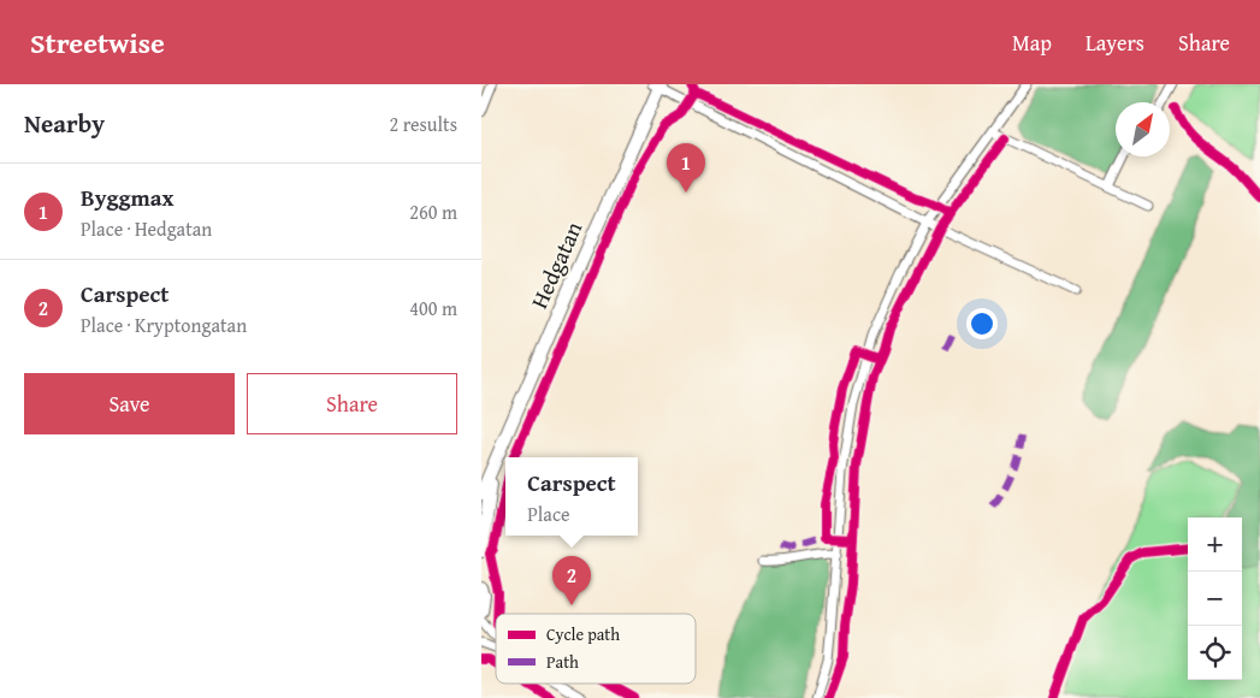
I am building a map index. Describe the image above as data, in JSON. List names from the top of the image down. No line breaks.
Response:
{"streets":{"street":["Hedgatan"]},"legend":["Cycle path","Path"],"north":"top right","page":{"header":"Streetwise","nav":["Map","Layers","Share"],"heading":["Nearby","2 results"],"pins":["1","2"],"list":[{"mark":"1","name":"Byggmax","note":"Place · Hedgatan","value":"260 m"},{"mark":"2","name":"Carspect","note":"Place · Kryptongatan","value":"400 m"}],"buttons":["Save","Share"],"popup":["Carspect","Place"],"map_buttons":["+","−"]}}
